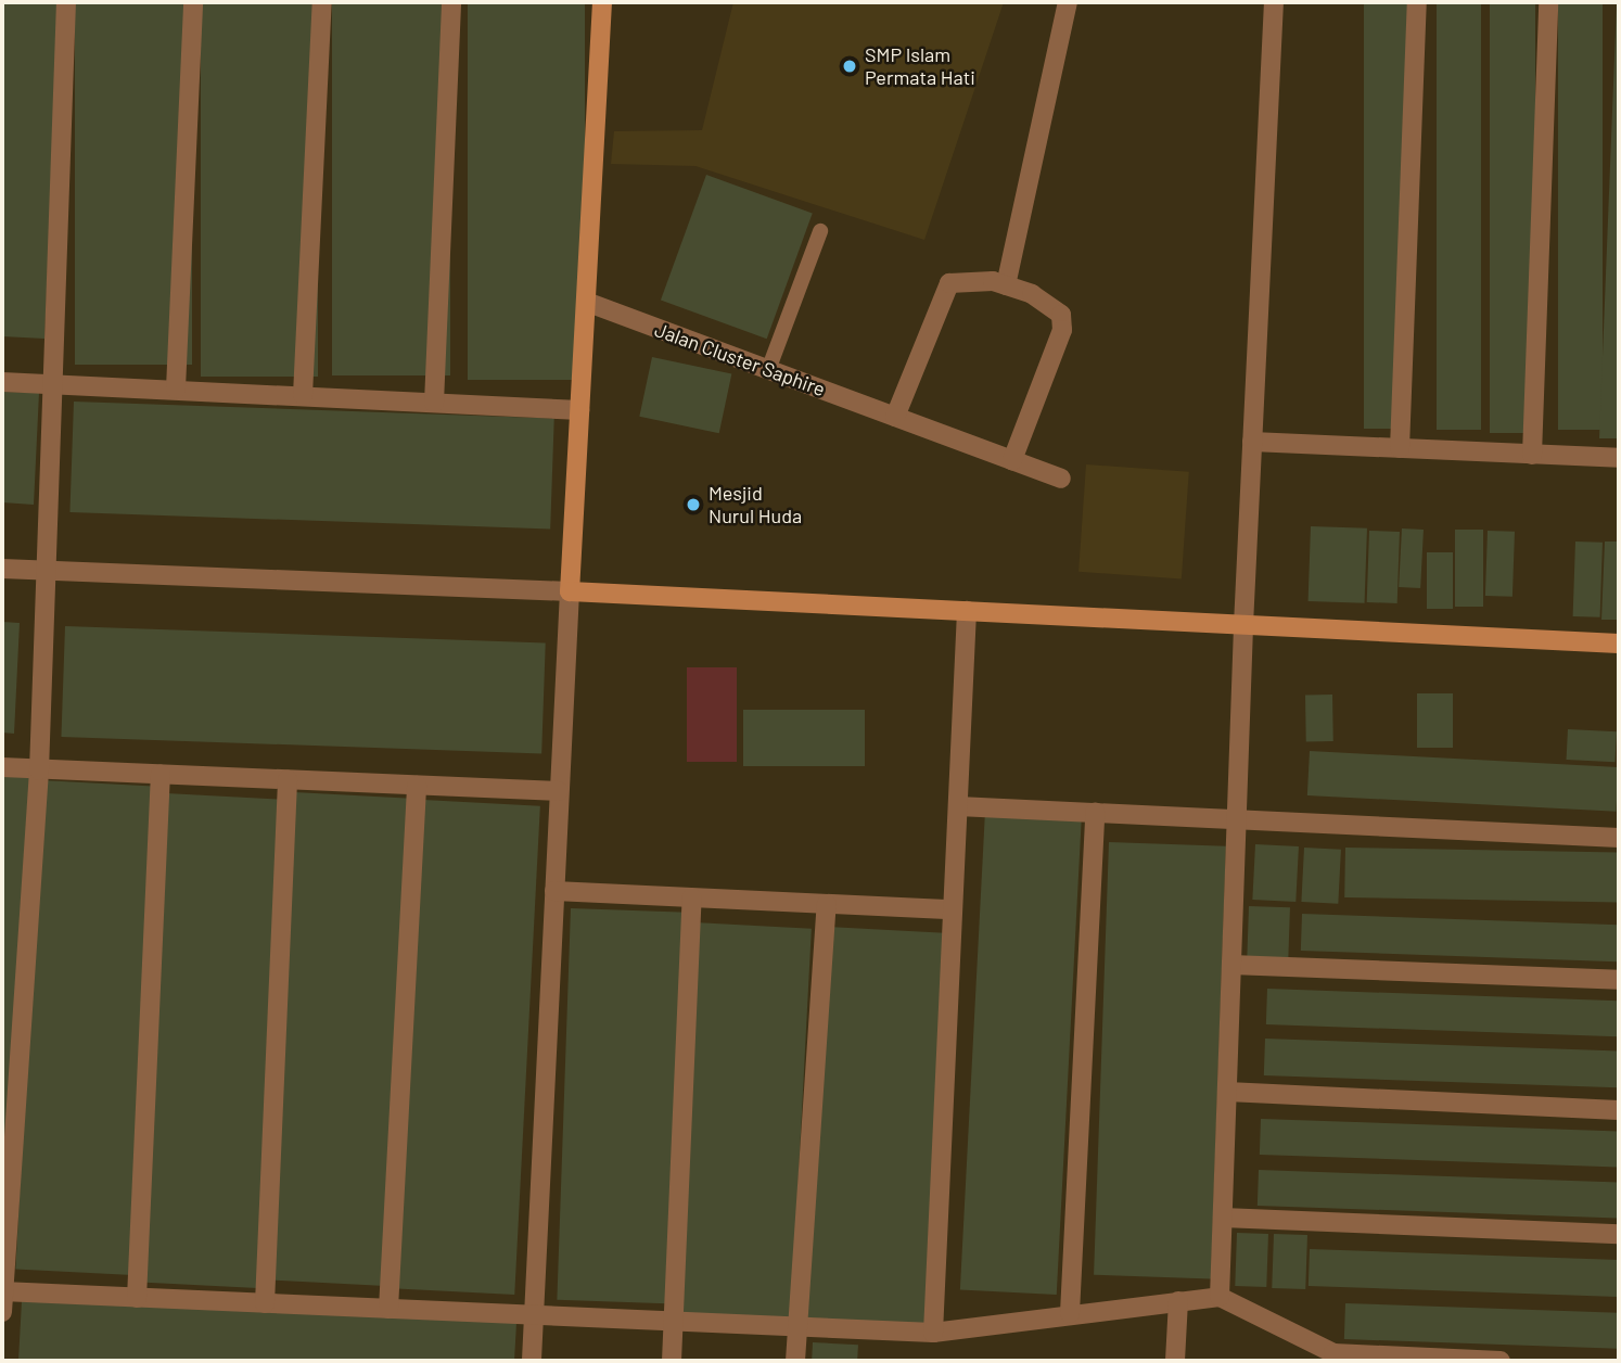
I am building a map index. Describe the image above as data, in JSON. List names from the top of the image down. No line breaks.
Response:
{"streets":{"street":["Jalan Cluster Saphire"]},"places":["SMP Islam Permata Hati","Mesjid Nurul Huda"]}
